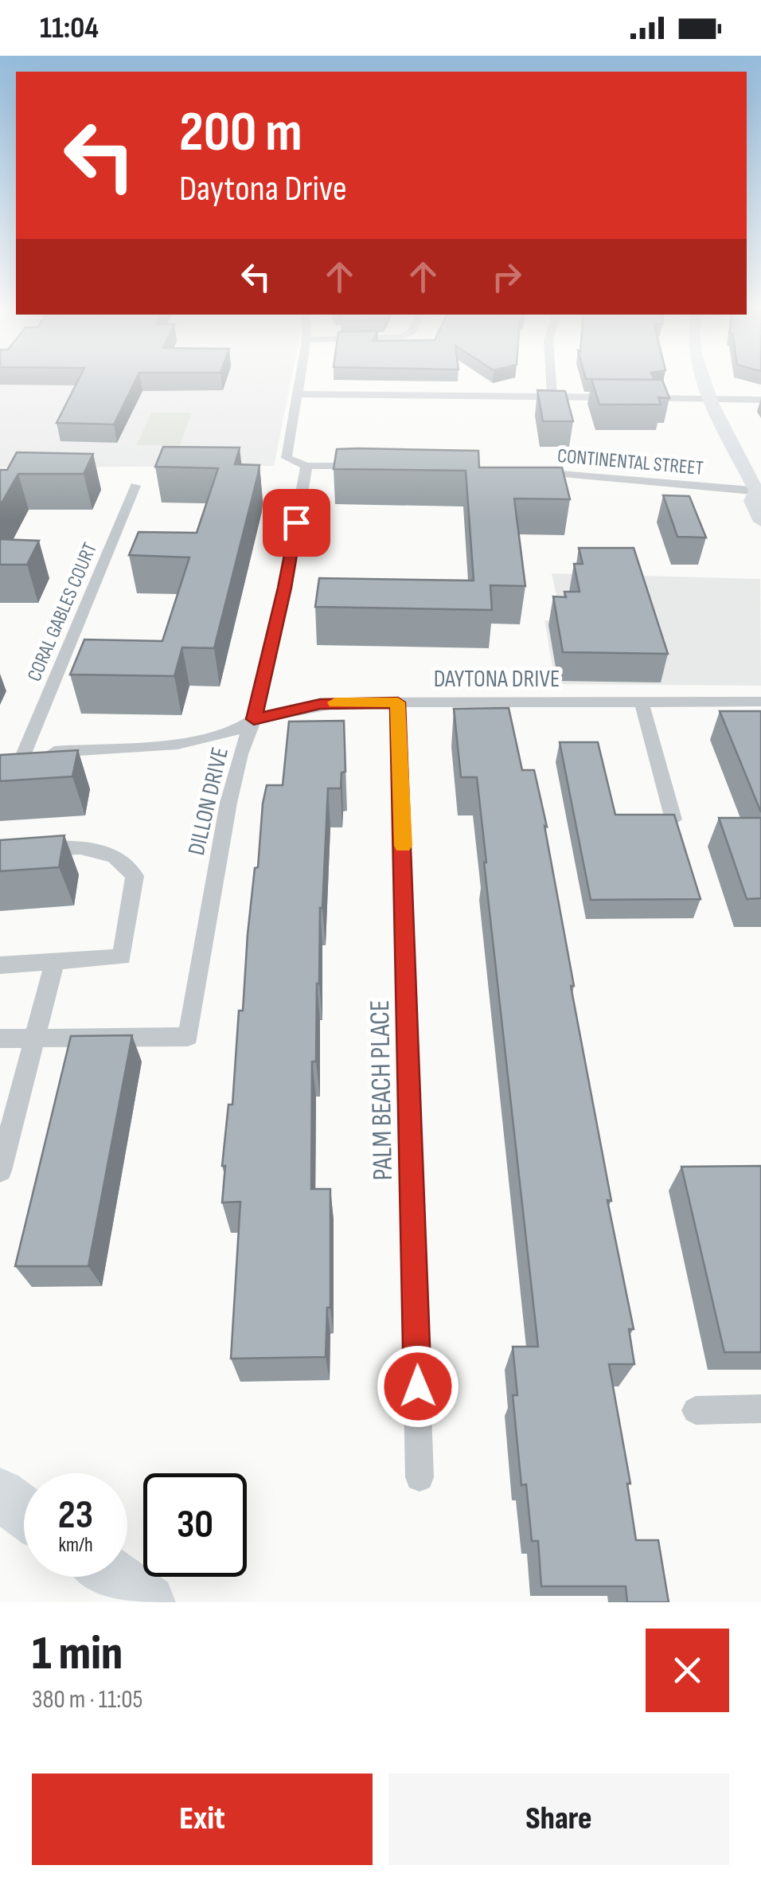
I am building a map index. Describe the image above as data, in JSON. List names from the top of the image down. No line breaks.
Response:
{"streets":{"street":["CONTINENTAL STREET","CORAL GABLES COURT","DAYTONA DRIVE","DILLON DRIVE","PALM BEACH PLACE"]},"crossings":[["CORAL GABLES COURT","DAYTONA DRIVE"],["DAYTONA DRIVE","DILLON DRIVE"],["DAYTONA DRIVE","PALM BEACH PLACE"]],"page":{"status":"11:04","turn":["200 m","Daytona Drive"],"speed":"23 km/h","limit":"30","heading":["1 min","380 m · 11:05"],"buttons":["Exit","Share"]}}
